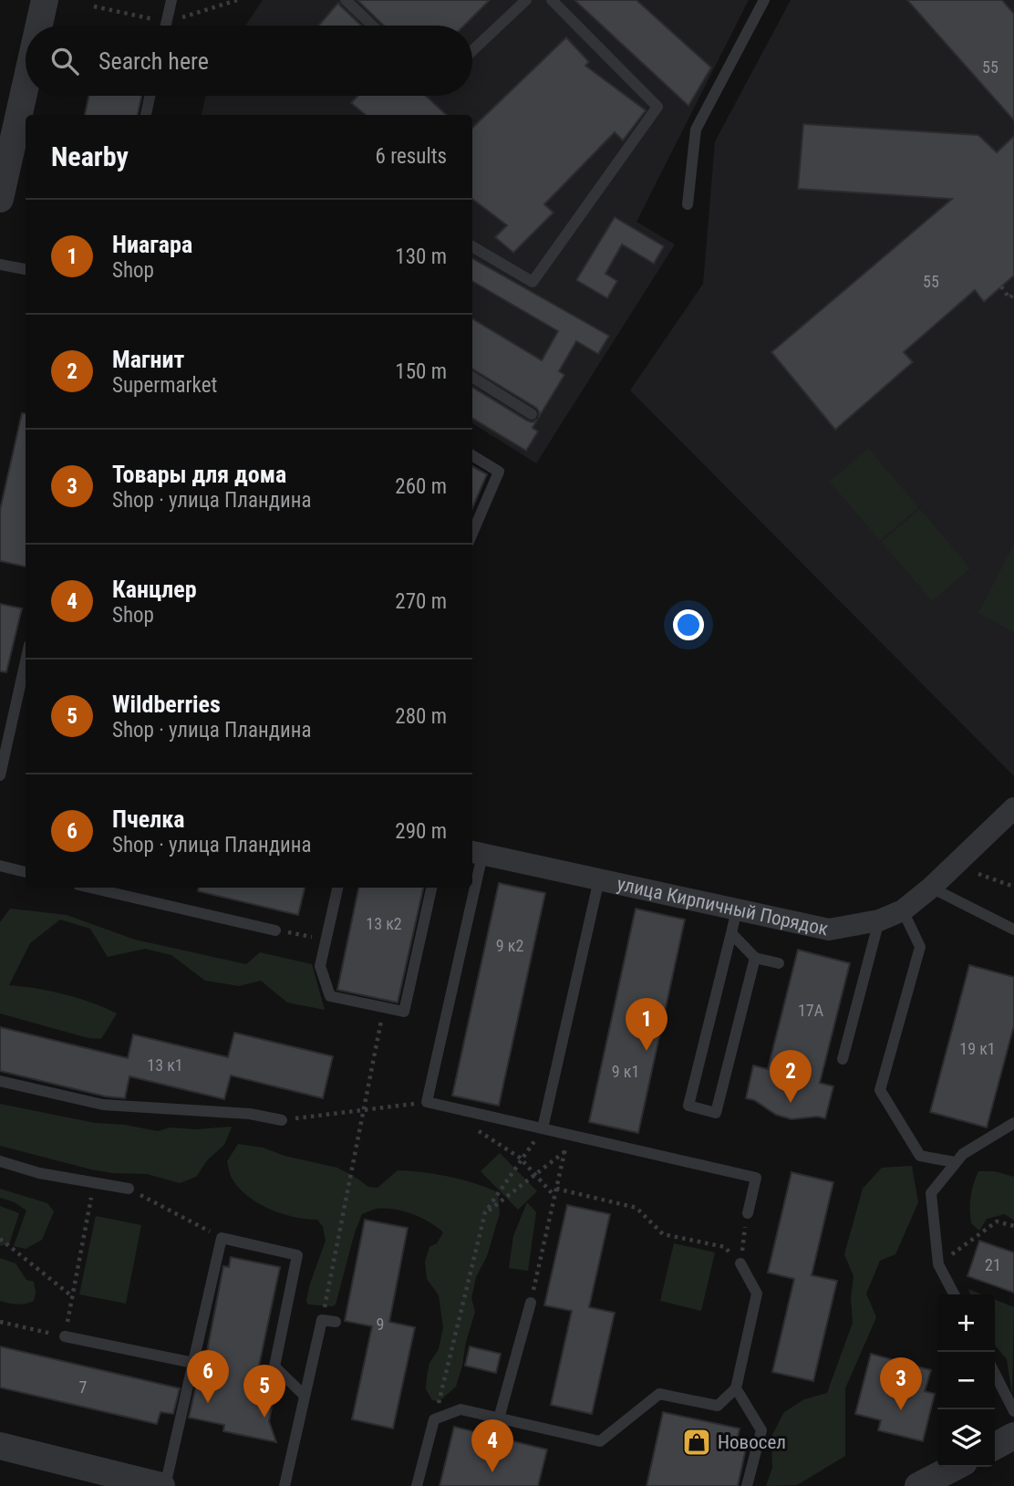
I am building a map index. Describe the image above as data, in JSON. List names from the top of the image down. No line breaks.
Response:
{"streets":{"street":["улица Кирпичный Порядок"]},"places":{"shop":["Новосел"]},"house_numbers":["55","55","13 к2","9 к2","17А","19 к1","13 к1","9 к1","21","9","7"],"page":{"search":"Search here","heading":["Nearby","6 results"],"list":[{"mark":"1","name":"Ниагара","note":"Shop","value":"130 m"},{"mark":"2","name":"Магнит","note":"Supermarket","value":"150 m"},{"mark":"3","name":"Товары для дома","note":"Shop · улица Пландина","value":"260 m"},{"mark":"4","name":"Канцлер","note":"Shop","value":"270 m"},{"mark":"5","name":"Wildberries","note":"Shop · улица Пландина","value":"280 m"},{"mark":"6","name":"Пчелка","note":"Shop · улица Пландина","value":"290 m"}],"pins":["1","2","6","3","5","4"],"map_buttons":["+","−"]}}
